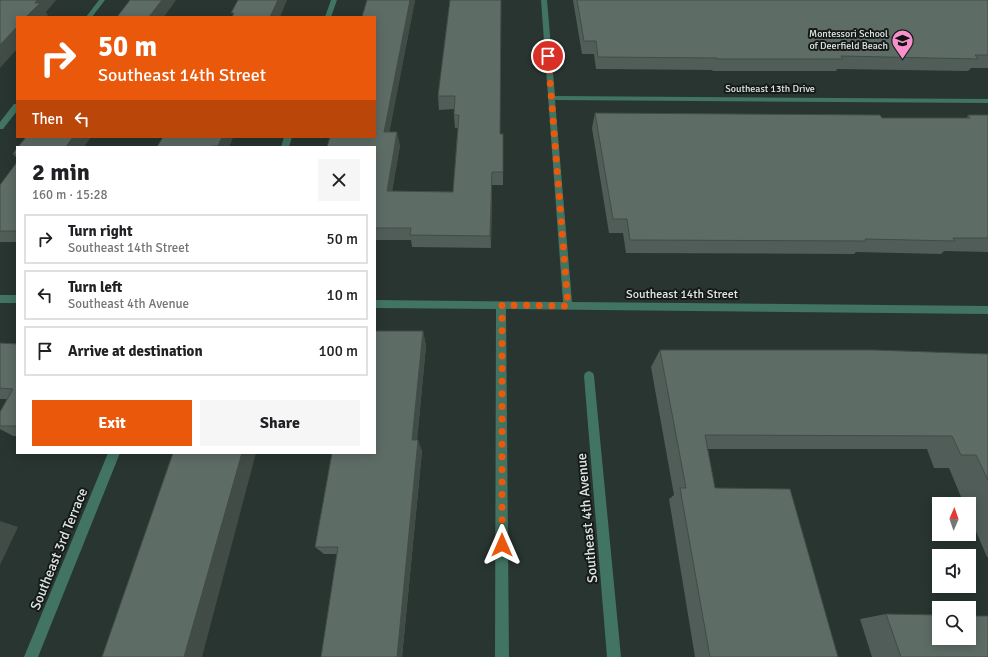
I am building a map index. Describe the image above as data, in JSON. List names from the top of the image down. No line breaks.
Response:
{"streets":{"street":["Southeast 13th Drive","Southeast 14th Street","Southeast 4th Avenue","Southeast 3rd Terrace"]},"places":{"school or university":["Montessori School of Deerfield Beach"]},"north":"top","page":{"turn":["50 m","Southeast 14th Street"],"then":"Then","heading":["2 min","160 m · 15:28"],"list":[{"name":"Turn right","note":"Southeast 14th Street","value":"50 m"},{"name":"Turn left","note":"Southeast 4th Avenue","value":"10 m"},{"name":"Arrive at destination","value":"100 m"}],"buttons":["Exit","Share"]}}
